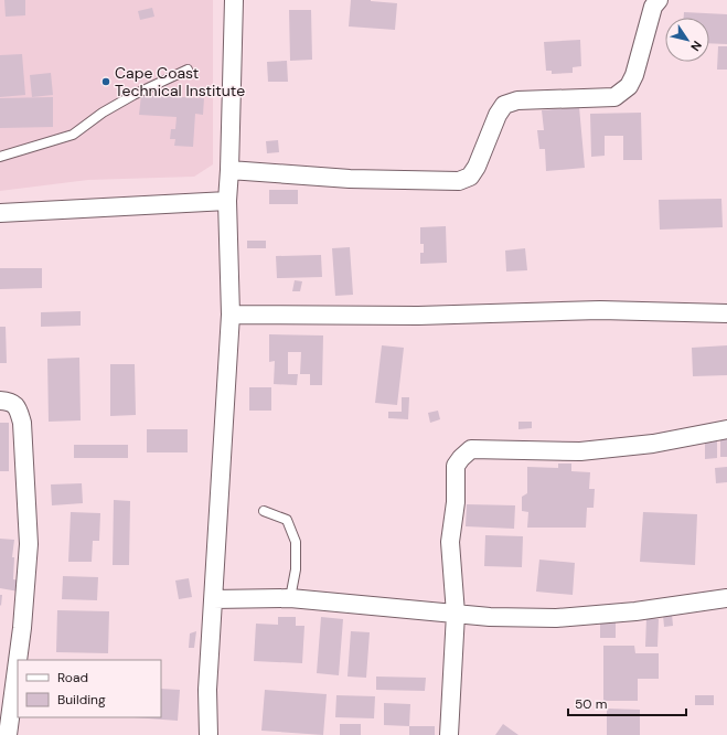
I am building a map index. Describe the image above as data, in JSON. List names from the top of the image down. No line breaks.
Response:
{"places":["Cape Coast Technical Institute"],"legend":["Road","Building"],"scale_bar":"50 m","north":"bottom right"}
